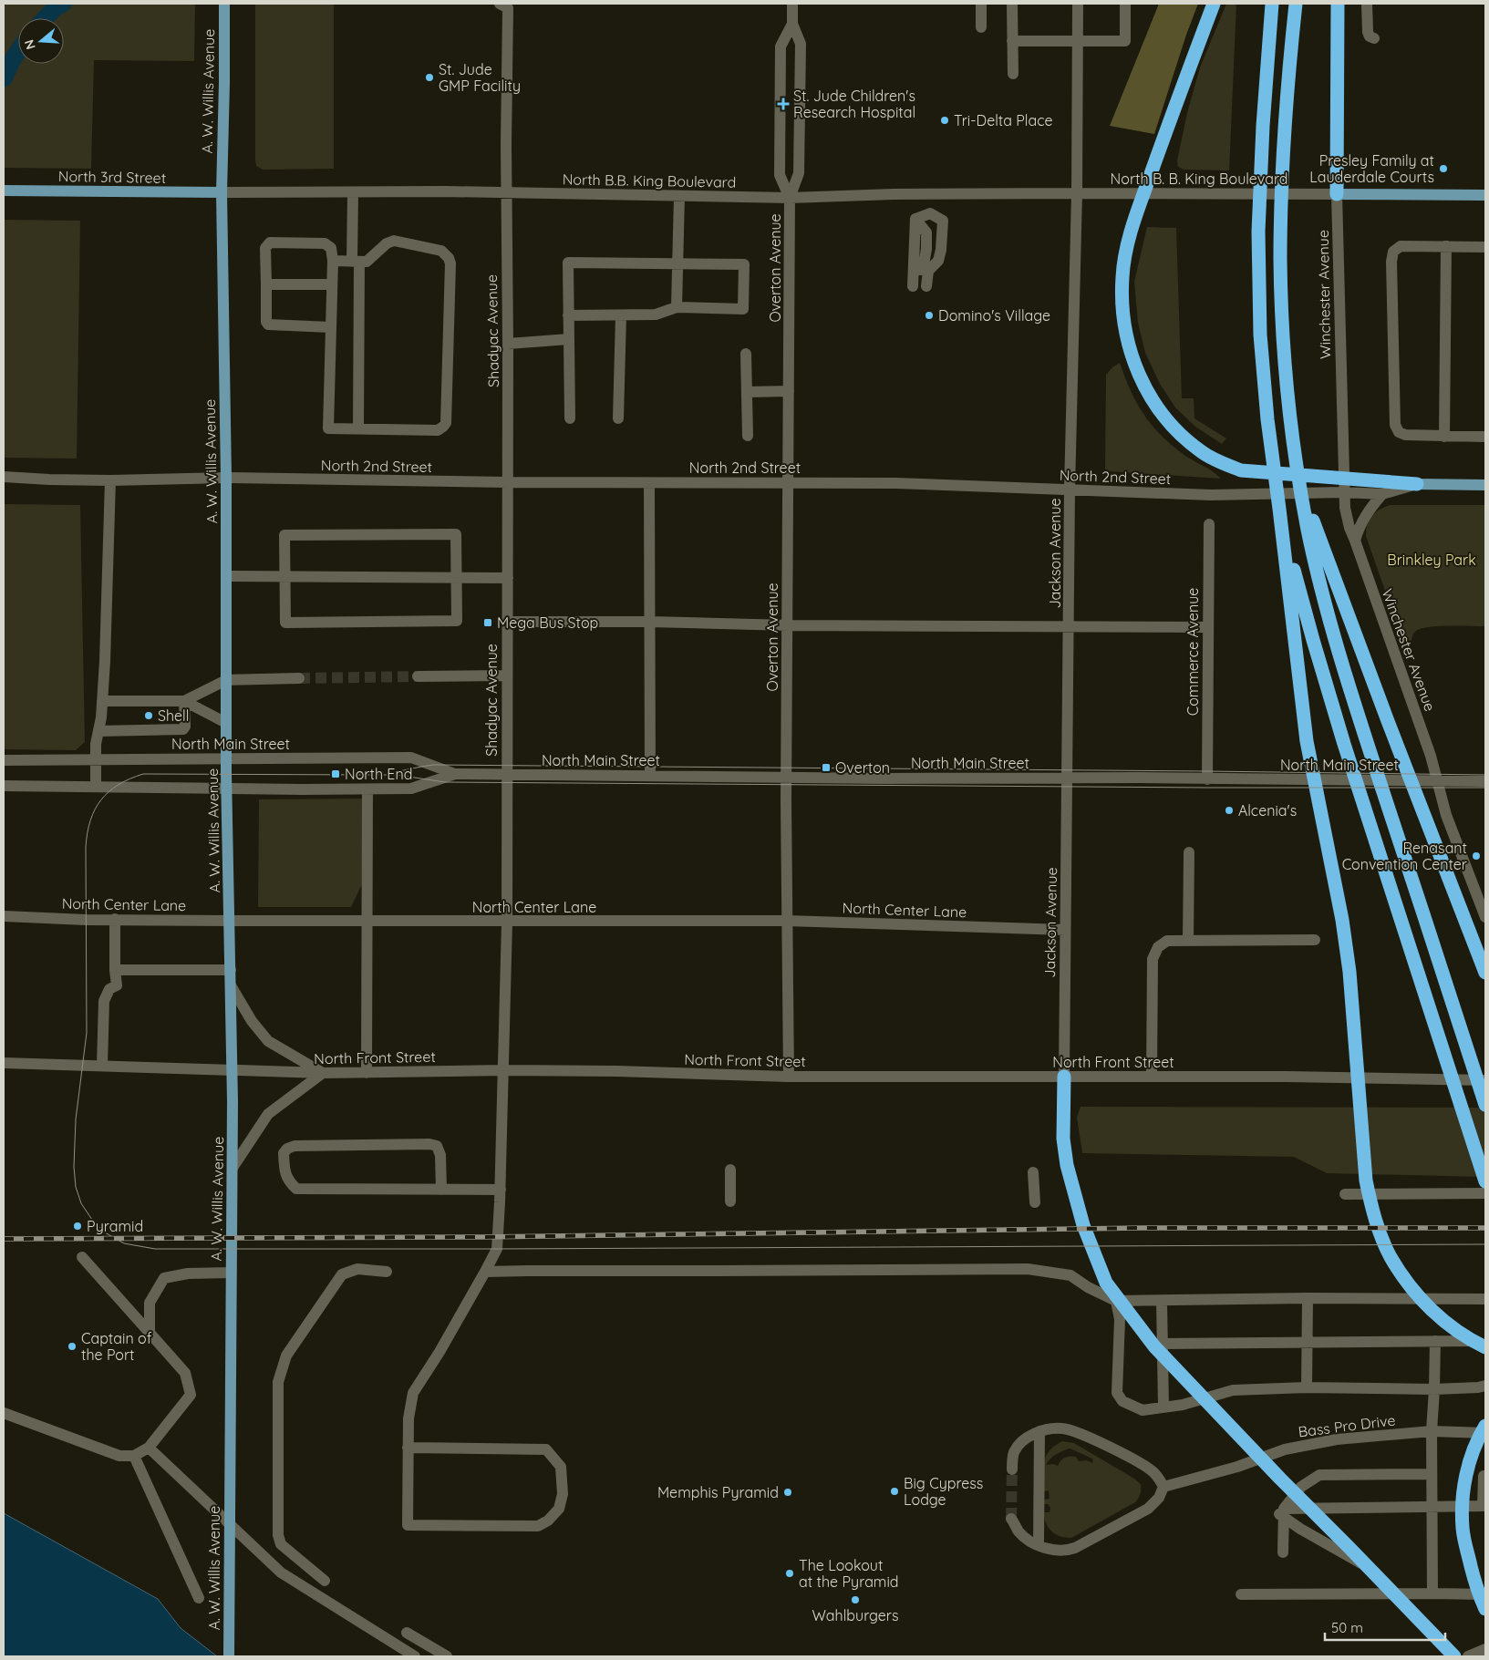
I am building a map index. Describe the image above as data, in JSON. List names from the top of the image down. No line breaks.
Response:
{"streets":{"main road":["A. W. Willis Avenue","North 3rd Street","North B. B. King Boulevard","North 2nd Street"],"street":["North B.B. King Boulevard","Overton Avenue","Winchester Avenue","Shadyac Avenue","Jackson Avenue","Commerce Avenue","North Main Street","North Center Lane","North Front Street","Bass Pro Drive"]},"crossings":[["A. W. Willis Avenue","North 3rd Street"],["A. W. Willis Avenue","North B.B. King Boulevard"],["A. W. Willis Avenue","North 2nd Street"],["A. W. Willis Avenue","North Main Street"],["A. W. Willis Avenue","North Center Lane"],["A. W. Willis Avenue","North Front Street"],["North 3rd Street","North B.B. King Boulevard"],["North B. B. King Boulevard","North B.B. King Boulevard"],["North B. B. King Boulevard","Winchester Avenue"],["North B. B. King Boulevard","Jackson Avenue"],["North B.B. King Boulevard","Overton Avenue"],["North B.B. King Boulevard","Shadyac Avenue"],["North B.B. King Boulevard","Jackson Avenue"],["Overton Avenue","North 2nd Street"],["Overton Avenue","North Main Street"],["Overton Avenue","North Center Lane"],["Overton Avenue","North Front Street"],["Winchester Avenue","North 2nd Street"],["Winchester Avenue","North Main Street"],["Shadyac Avenue","North 2nd Street"],["Shadyac Avenue","North Main Street"],["Shadyac Avenue","North Center Lane"],["Shadyac Avenue","North Front Street"],["North 2nd Street","Jackson Avenue"],["Jackson Avenue","North Main Street"],["Jackson Avenue","North Center Lane"],["Jackson Avenue","North Front Street"],["Commerce Avenue","North Main Street"]],"parks":["Brinkley Park"],"places":{"other":["St. Jude GMP Facility","Tri-Delta Place","Presley Family at Lauderdale Courts","Domino's Village","Shell","Alcenia's","Renasant Convention Center","Pyramid","Captain of the Port","Big Cypress Lodge","Memphis Pyramid","The Lookout at the Pyramid","Wahlburgers"],"health":["St. Jude Children's Research Hospital"],"transit":["Mega Bus Stop","Overton","North End"]},"scale_bar":"50 m","north":"left"}
